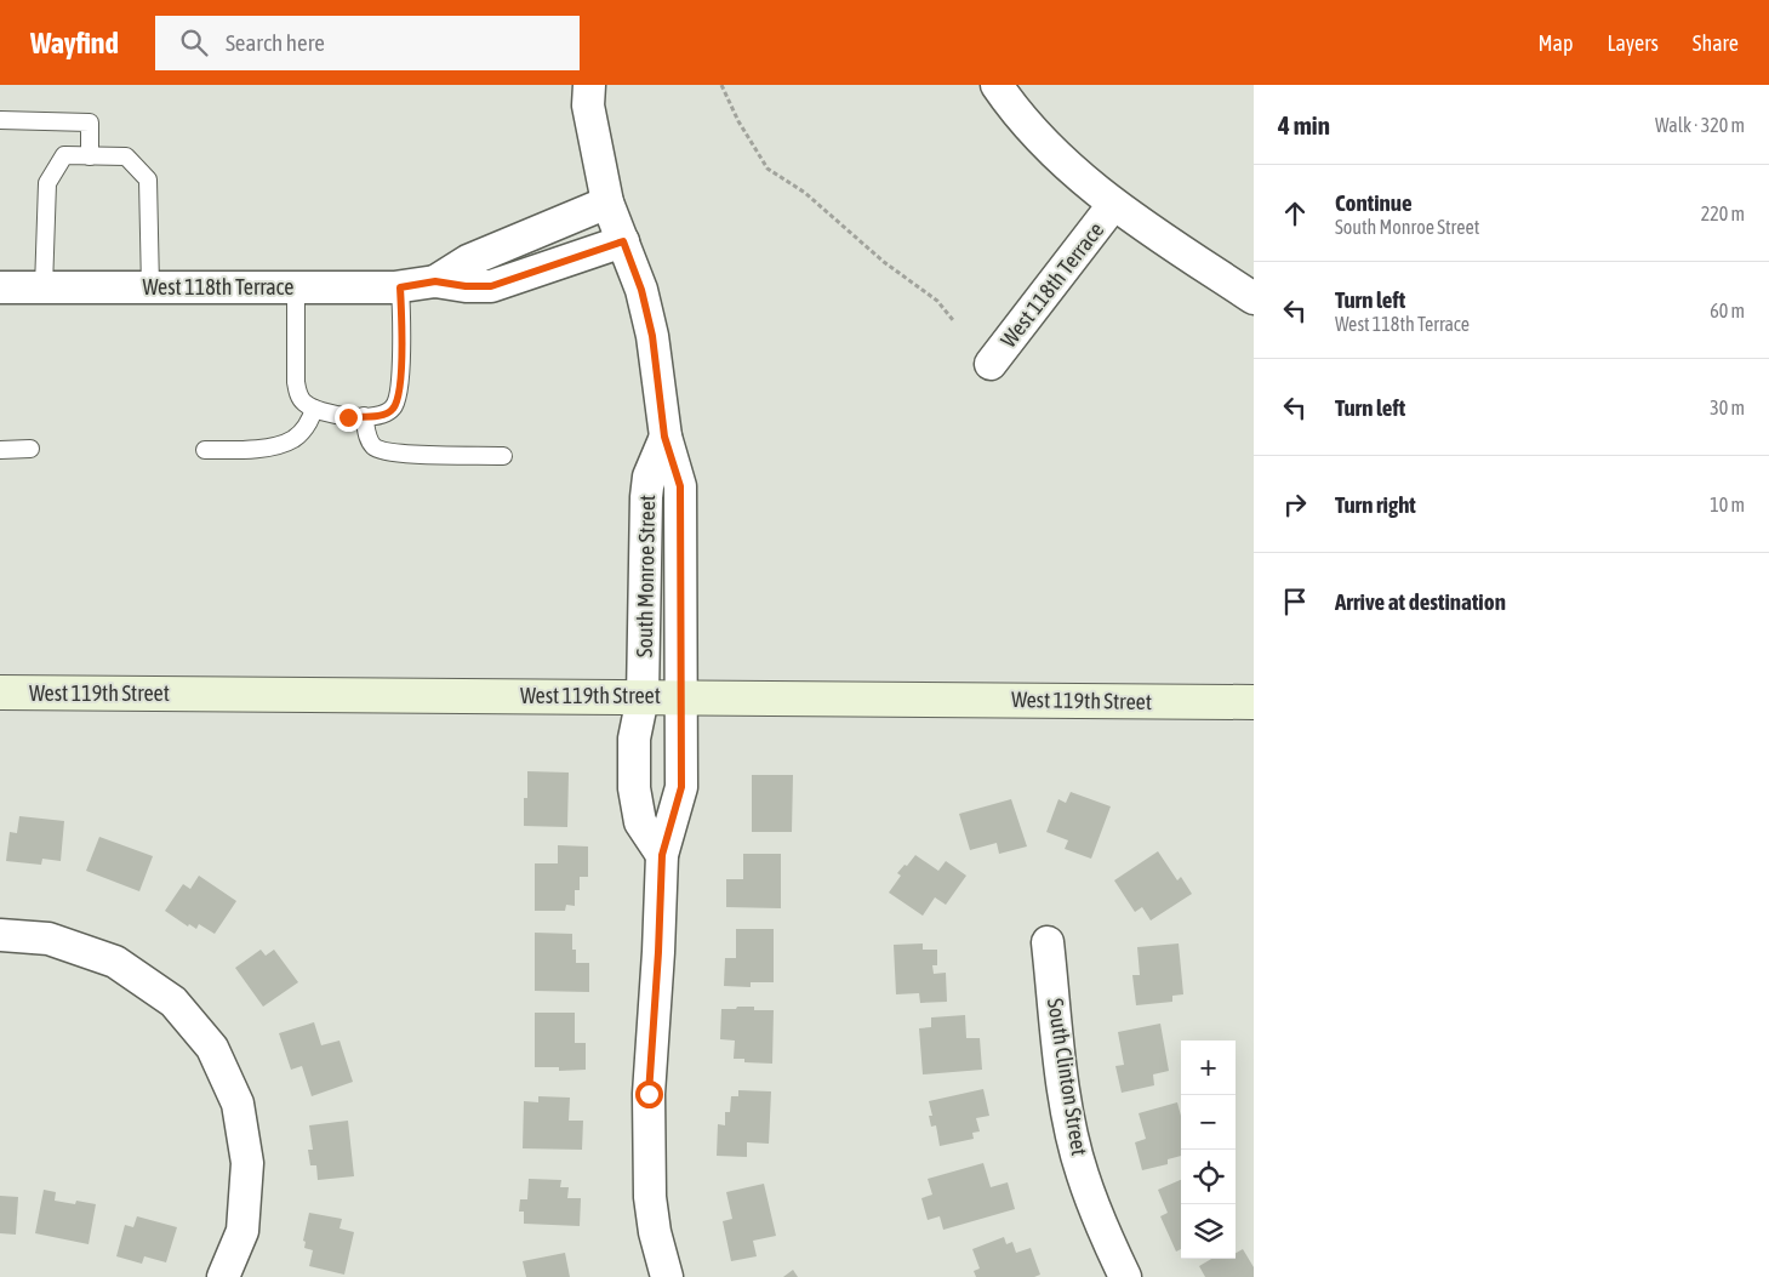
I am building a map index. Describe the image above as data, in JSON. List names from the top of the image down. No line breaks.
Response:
{"streets":{"main road":["West 119th Street"],"street":["West 118th Terrace","South Monroe Street","South Clinton Street"]},"crossings":[["West 118th Terrace","South Monroe Street"],["South Monroe Street","West 119th Street"]],"page":{"header":"Wayfind","search":"Search here","nav":["Map","Layers","Share"],"heading":["4 min","Walk · 320 m"],"list":[["Continue","South Monroe Street","220 m"],["Turn left","West 118th Terrace","60 m"],["Turn left","30 m"],["Turn right","10 m"],"Arrive at destination"],"map_buttons":["+","−"]}}
